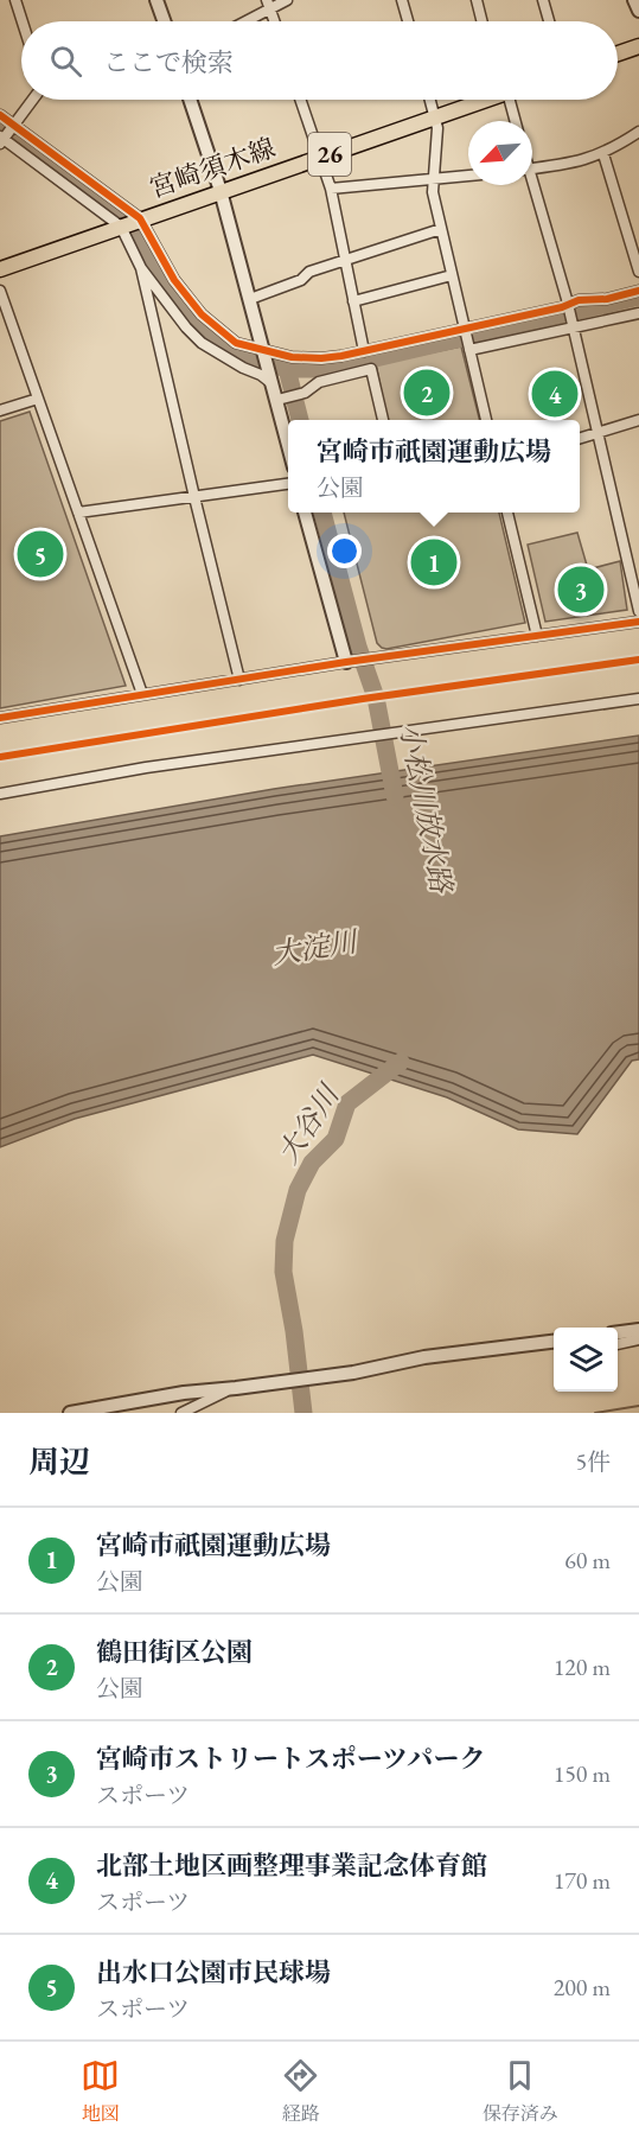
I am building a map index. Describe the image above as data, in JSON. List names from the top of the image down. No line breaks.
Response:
{"streets":{"main road":["26","宮崎須木線"]},"water":["小松川放水路","大淀川","大谷川"],"north":"bottom left","page":{"search":"ここで検索","pins":["2","4","5","1","3"],"popup":["宮崎市祇園運動広場","公園"],"heading":["周辺","5件"],"list":[{"mark":"1","name":"宮崎市祇園運動広場","note":"公園","value":"60 m"},{"mark":"2","name":"鶴田街区公園","note":"公園","value":"120 m"},{"mark":"3","name":"宮崎市ストリートスポーツパーク","note":"スポーツ","value":"150 m"},{"mark":"4","name":"北部土地区画整理事業記念体育館","note":"スポーツ","value":"170 m"},{"mark":"5","name":"出水口公園市民球場","note":"スポーツ","value":"200 m"}],"nav":["地図","経路","保存済み"]}}
